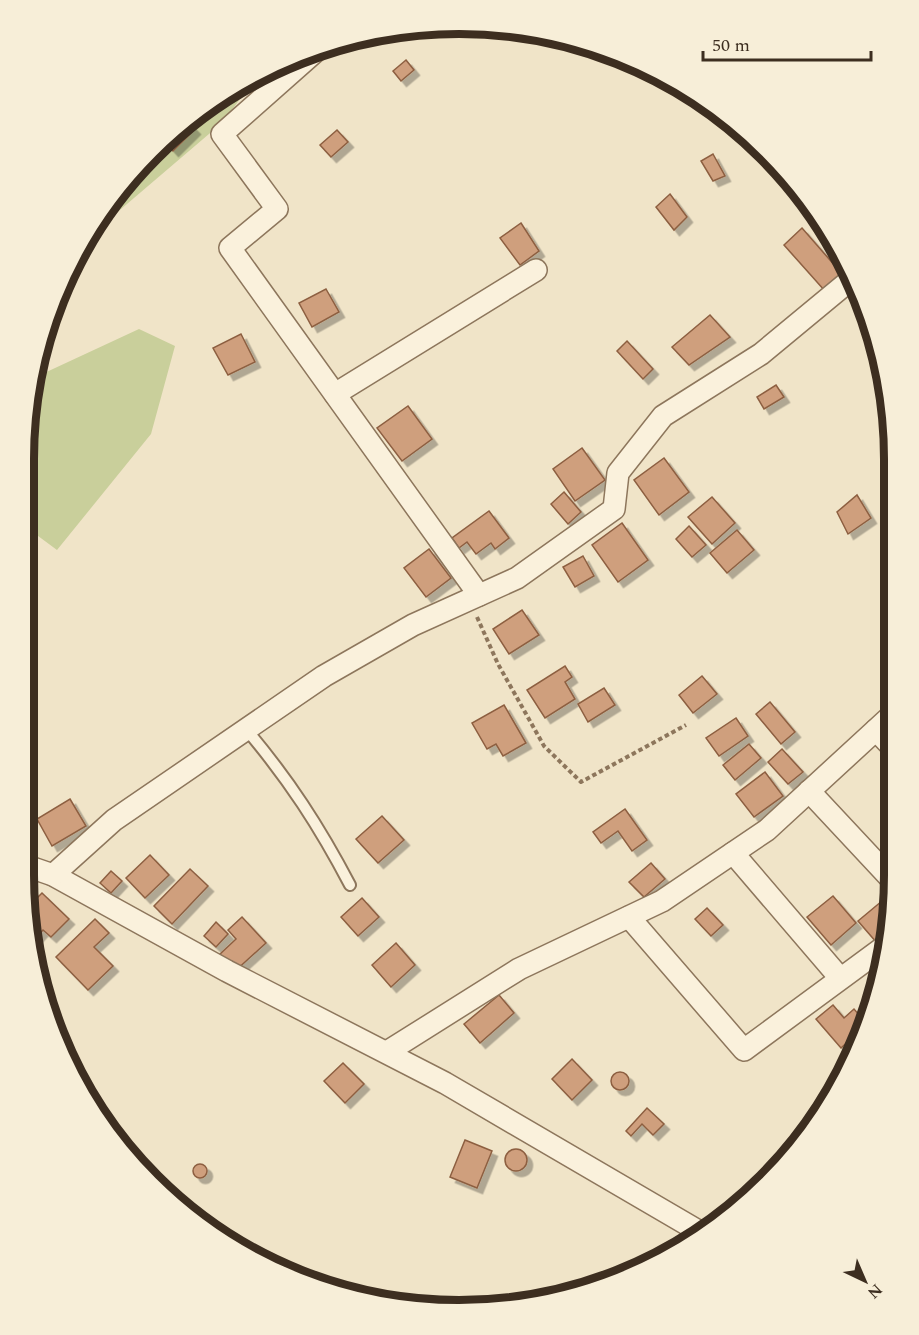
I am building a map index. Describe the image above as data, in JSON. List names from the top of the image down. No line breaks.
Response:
{"scale_bar":"50 m","north":"bottom right"}
